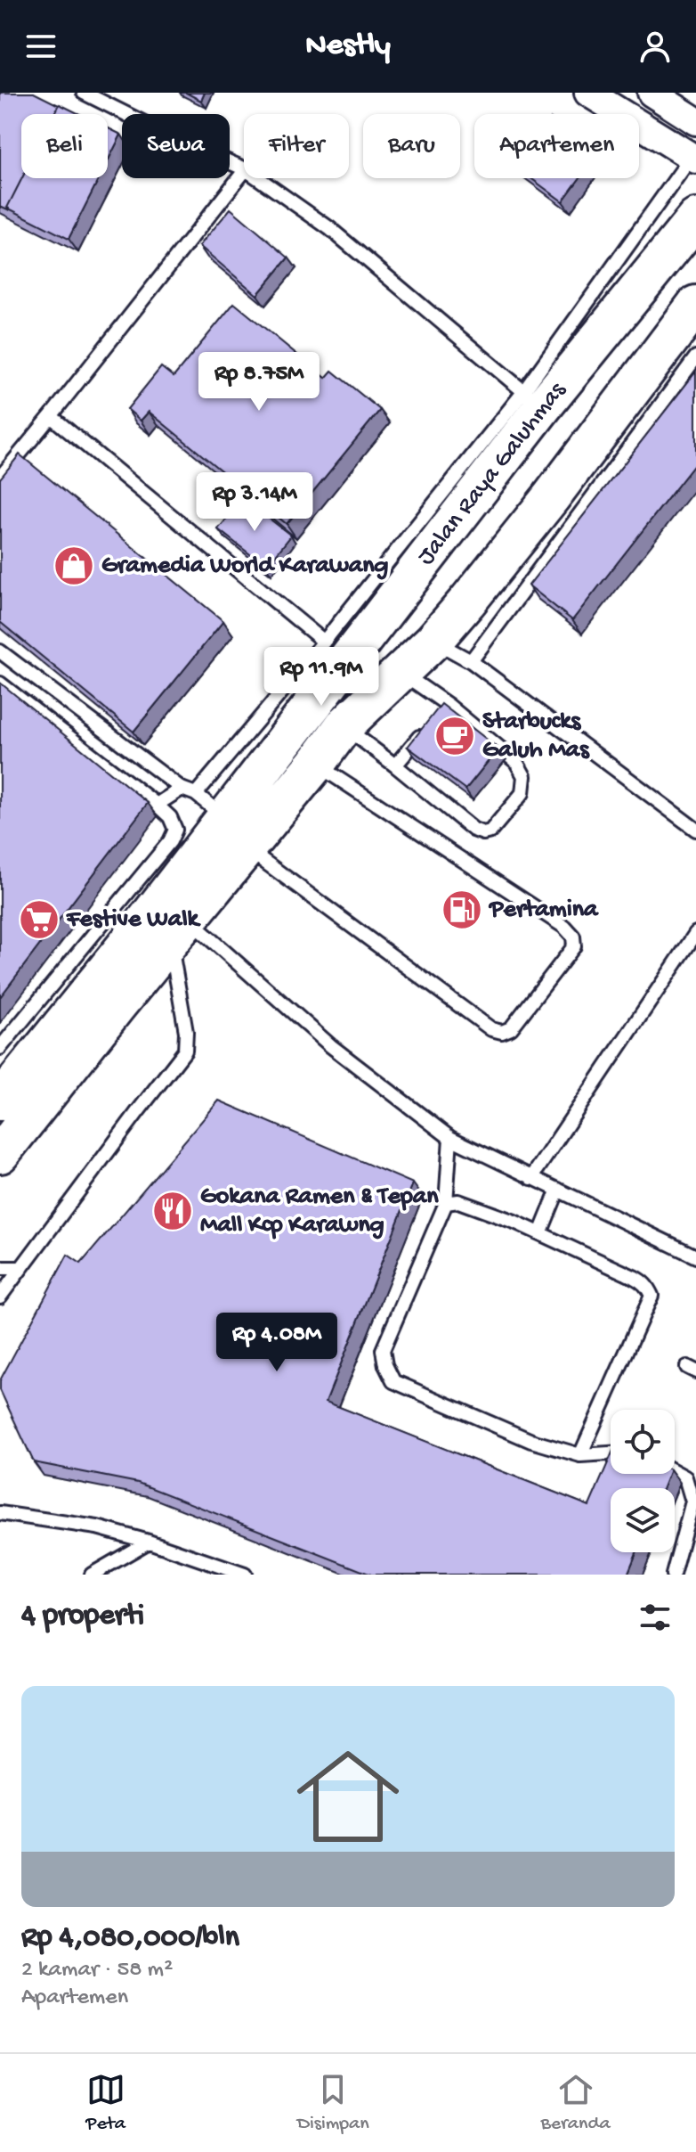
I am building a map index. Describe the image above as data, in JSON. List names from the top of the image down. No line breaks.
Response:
{"streets":{"main road":["Jalan Raya Galuhmas"]},"places":{"shop":["Gramedia World Karawang"],"cafe":["Starbucks Galuh Mas"],"fuel station":["Pertamina"],"supermarket":["Festive Walk"],"restaurant":["Gokana Ramen & Tepan Mall Kcp Karawng"]},"page":{"header":"Nestly","chip":["Beli","Sewa","Filter","Baru","Apartemen"],"price":["Rp 8.75M","Rp 3.14M","Rp 11.9M","Rp 4.08M"],"heading":"4 properti","list":[{"name":"Rp 4,080,000/bln","note":"2 kamar · 58 m² · Apartemen"}],"tabs":["Peta","Disimpan","Beranda"]}}
